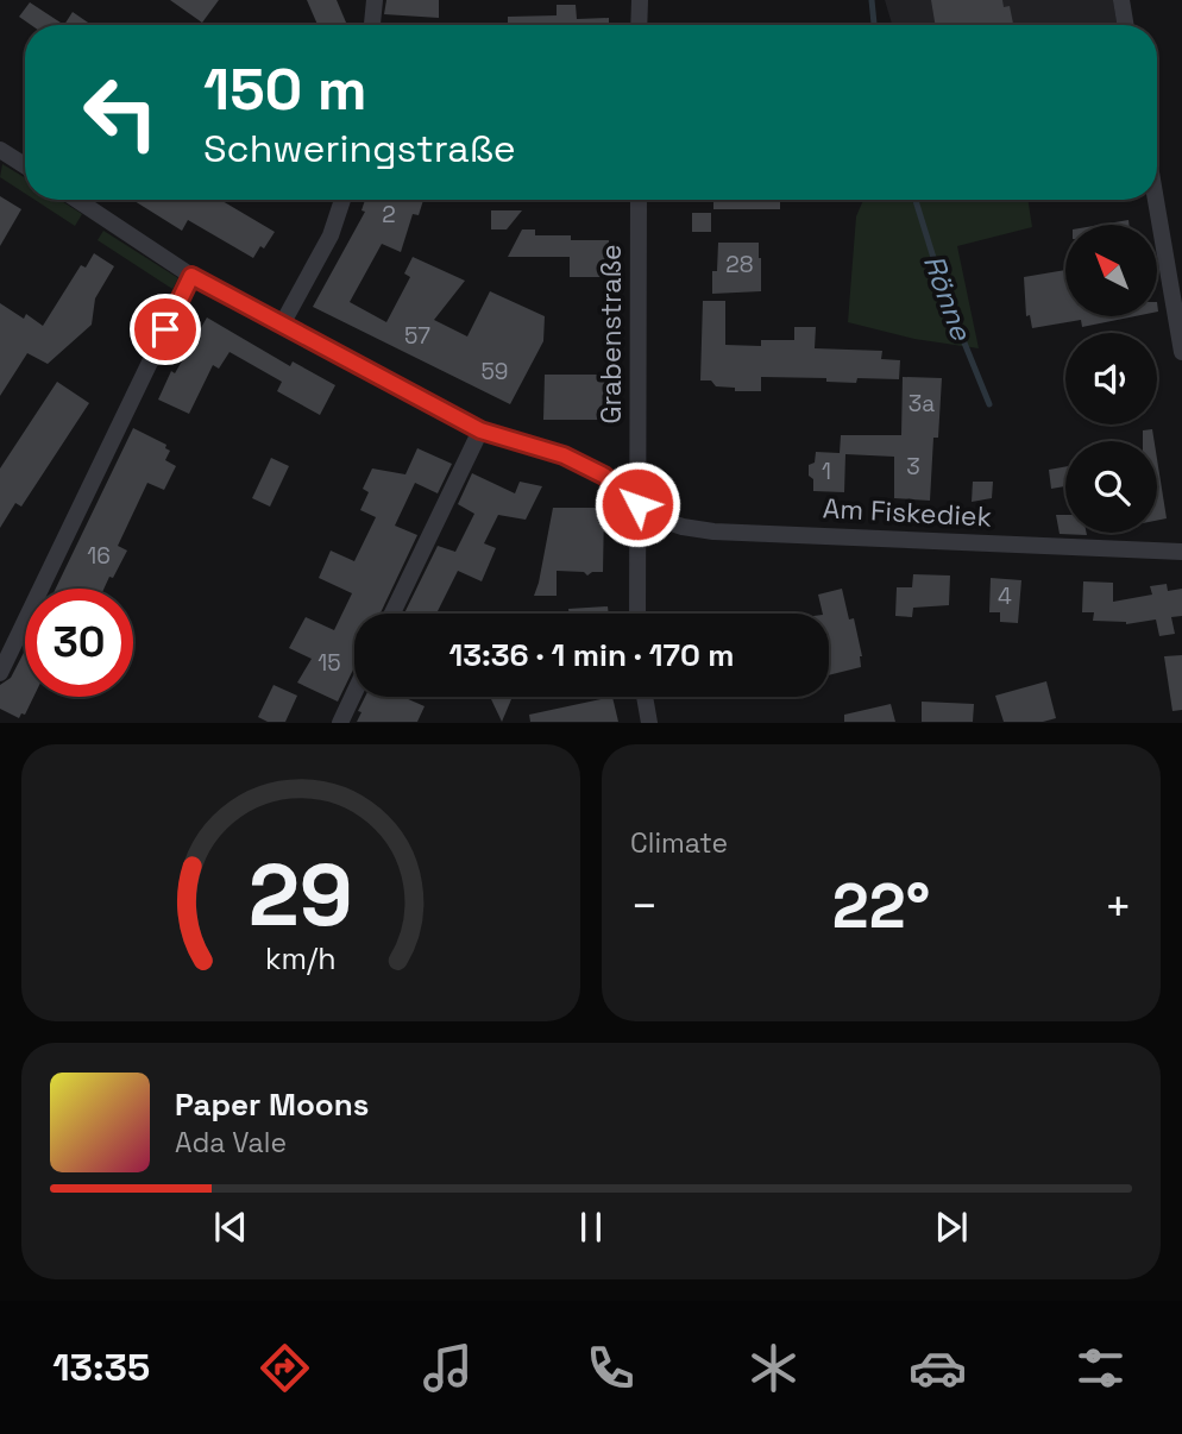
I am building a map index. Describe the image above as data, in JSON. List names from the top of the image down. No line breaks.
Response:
{"streets":{"street":["Grabenstraße","Am Fiskediek"]},"crossings":[["Grabenstraße","Am Fiskediek"]],"water":["Rönne"],"house_numbers":["2","28","57","59","3a","3","1","16","4","15"],"north":"top left","page":{"turn":["150 m","Schweringstraße"],"limit":"30","trip":"13:36 · 1 min · 170 m","tile":"Climate","heat":["−","22°","+"],"song":["Paper Moons","Ada Vale"],"tabs":"13:35","gauge":["29","km/h"]}}
